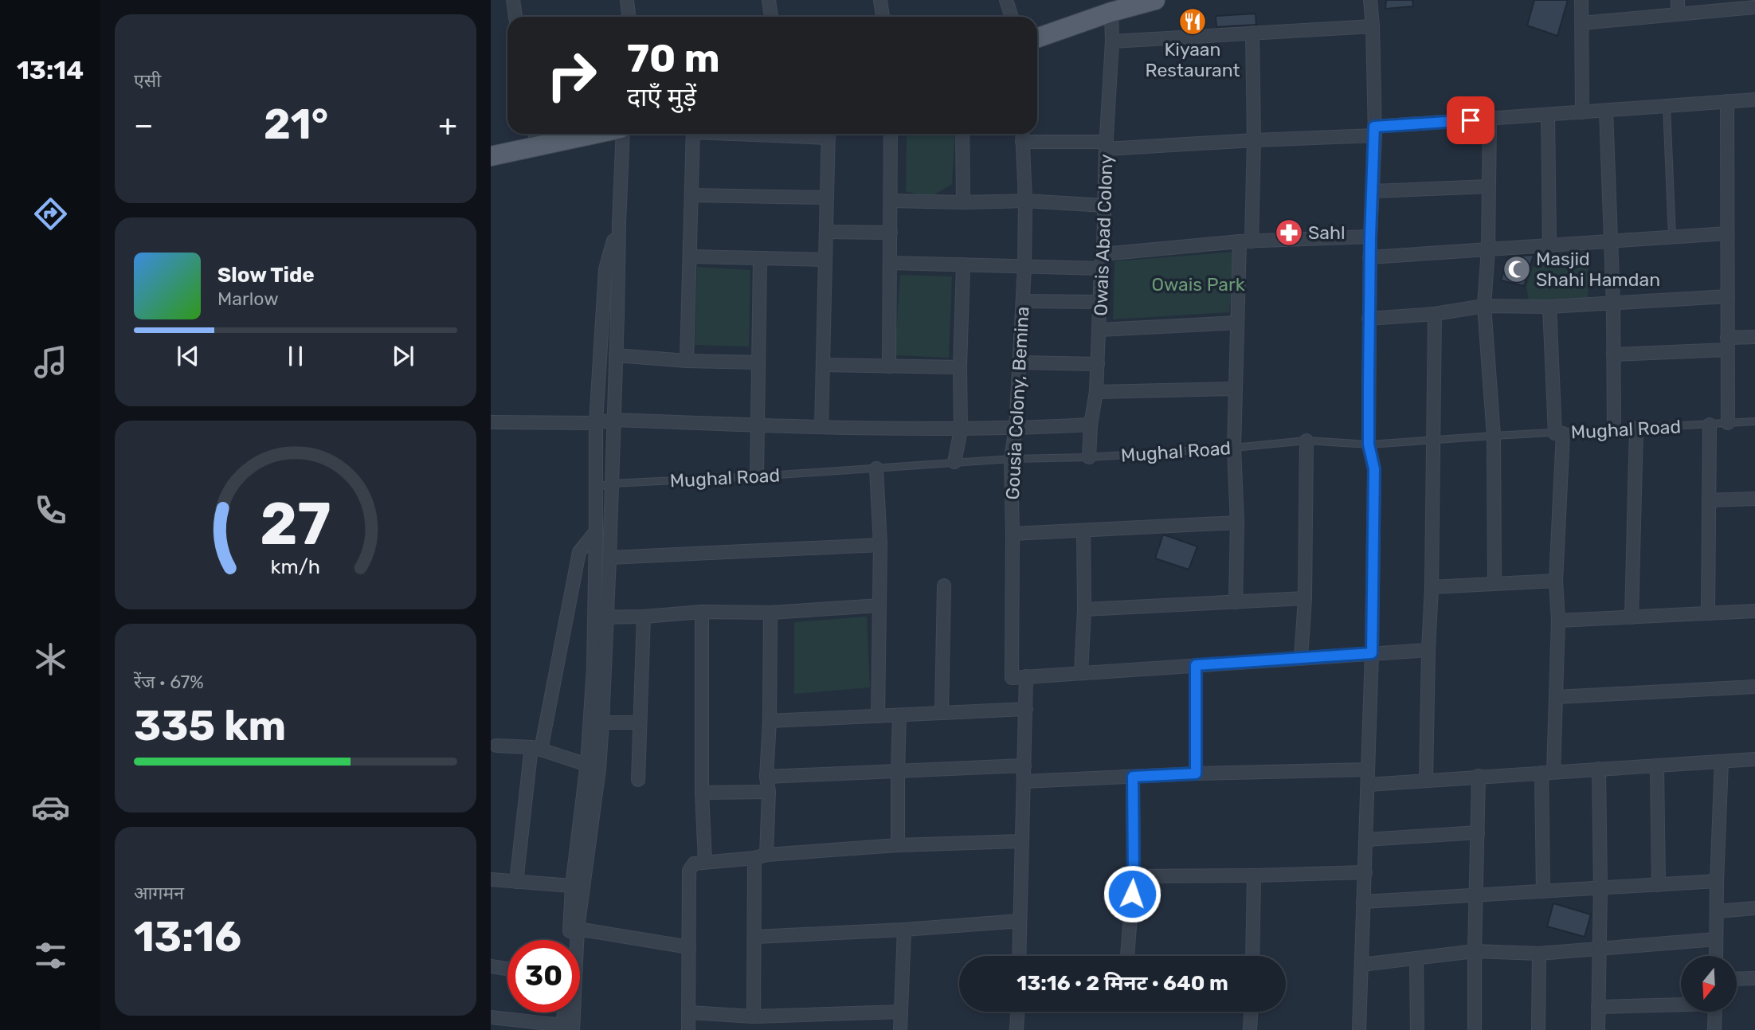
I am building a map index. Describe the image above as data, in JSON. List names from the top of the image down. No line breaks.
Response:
{"streets":{"street":["Owais Abad Colony","Gousia Colony, Bemina"],"lane":["Mughal Road"]},"crossings":[["Owais Abad Colony","Mughal Road"],["Gousia Colony, Bemina","Mughal Road"]],"parks":["Owais Park"],"places":{"restaurant":["Kiyaan Restaurant"],"pharmacy":["Sahl"],"mosque":["Masjid Shahi Hamdan"]},"north":"bottom","page":{"tabs":"13:14","tile":["एसी",["रेंज · 67%","335 km"],["आगमन","13:16"]],"turn":["70 m","दाएँ मुड़ें"],"heat":["−","21°","+"],"song":["Slow Tide","Marlow"],"limit":"30","trip":"13:16 · 2 मिनट · 640 m","gauge":["27","km/h"]}}
